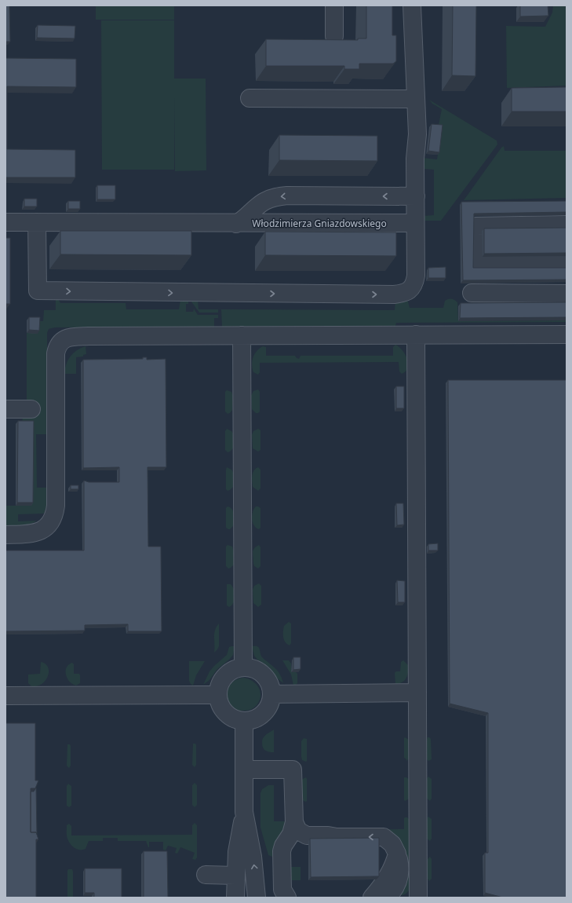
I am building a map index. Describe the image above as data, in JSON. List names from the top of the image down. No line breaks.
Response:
{"streets":{"street":["Włodzimierza Gniazdowskiego"]}}
